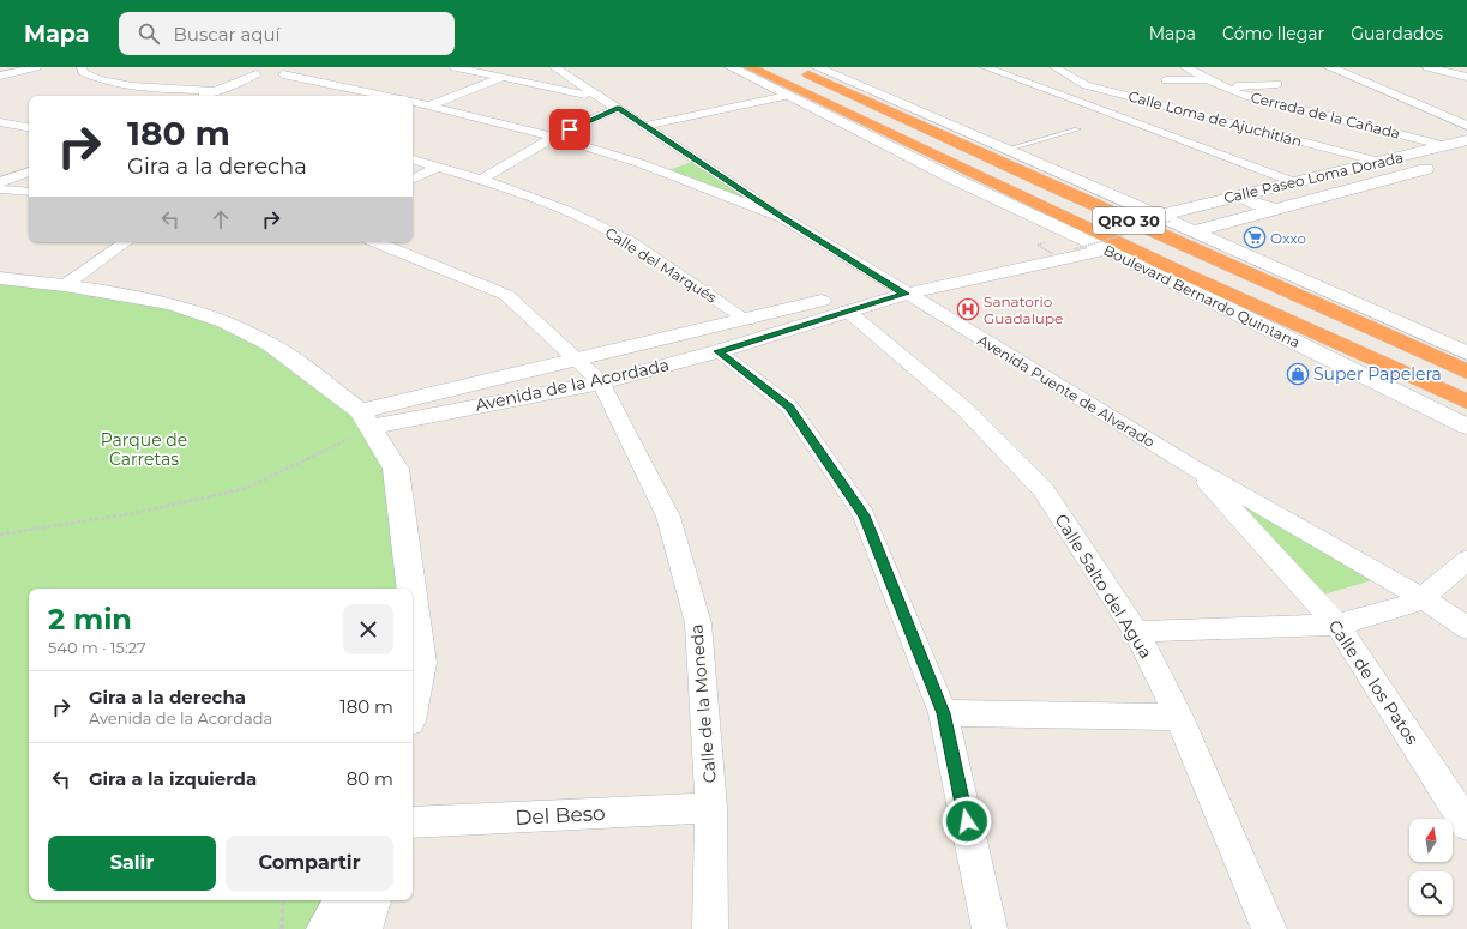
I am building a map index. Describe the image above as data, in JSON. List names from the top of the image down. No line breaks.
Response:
{"streets":{"highway":["QRO 30","Boulevard Bernardo Quintana"],"street":["Cerrada de la Cañada","Calle Loma de Ajuchitlán","Calle Paseo Loma Dorada","Calle del Marqués","Avenida de la Acordada","Avenida Puente de Alvarado","Calle Salto del Agua","Calle de los Patos","Calle de la Moneda","Del Beso"]},"crossings":[["Cerrada de la Cañada","Calle Paseo Loma Dorada"],["Calle Loma de Ajuchitlán","Calle Paseo Loma Dorada"],["Calle del Marqués","Avenida de la Acordada"],["Boulevard Bernardo Quintana","Avenida de la Acordada"],["Avenida de la Acordada","Avenida Puente de Alvarado"],["Avenida de la Acordada","Calle Salto del Agua"],["Avenida de la Acordada","Calle de la Moneda"],["Avenida Puente de Alvarado","Calle de los Patos"],["Calle de la Moneda","Del Beso"]],"parks":["Parque de Carretas"],"places":{"supermarket":["Oxxo"],"hospital":["Sanatorio Guadalupe"],"shop":["Super Papelera"]},"north":"top","page":{"header":"Mapa","search":"Buscar aquí","nav":["Mapa","Cómo llegar","Guardados"],"turn":["180 m","Gira a la derecha"],"heading":["2 min","540 m · 15:27"],"list":[{"name":"Gira a la derecha","note":"Avenida de la Acordada","value":"180 m"},{"name":"Gira a la izquierda","value":"80 m"}],"buttons":["Salir","Compartir"]}}
